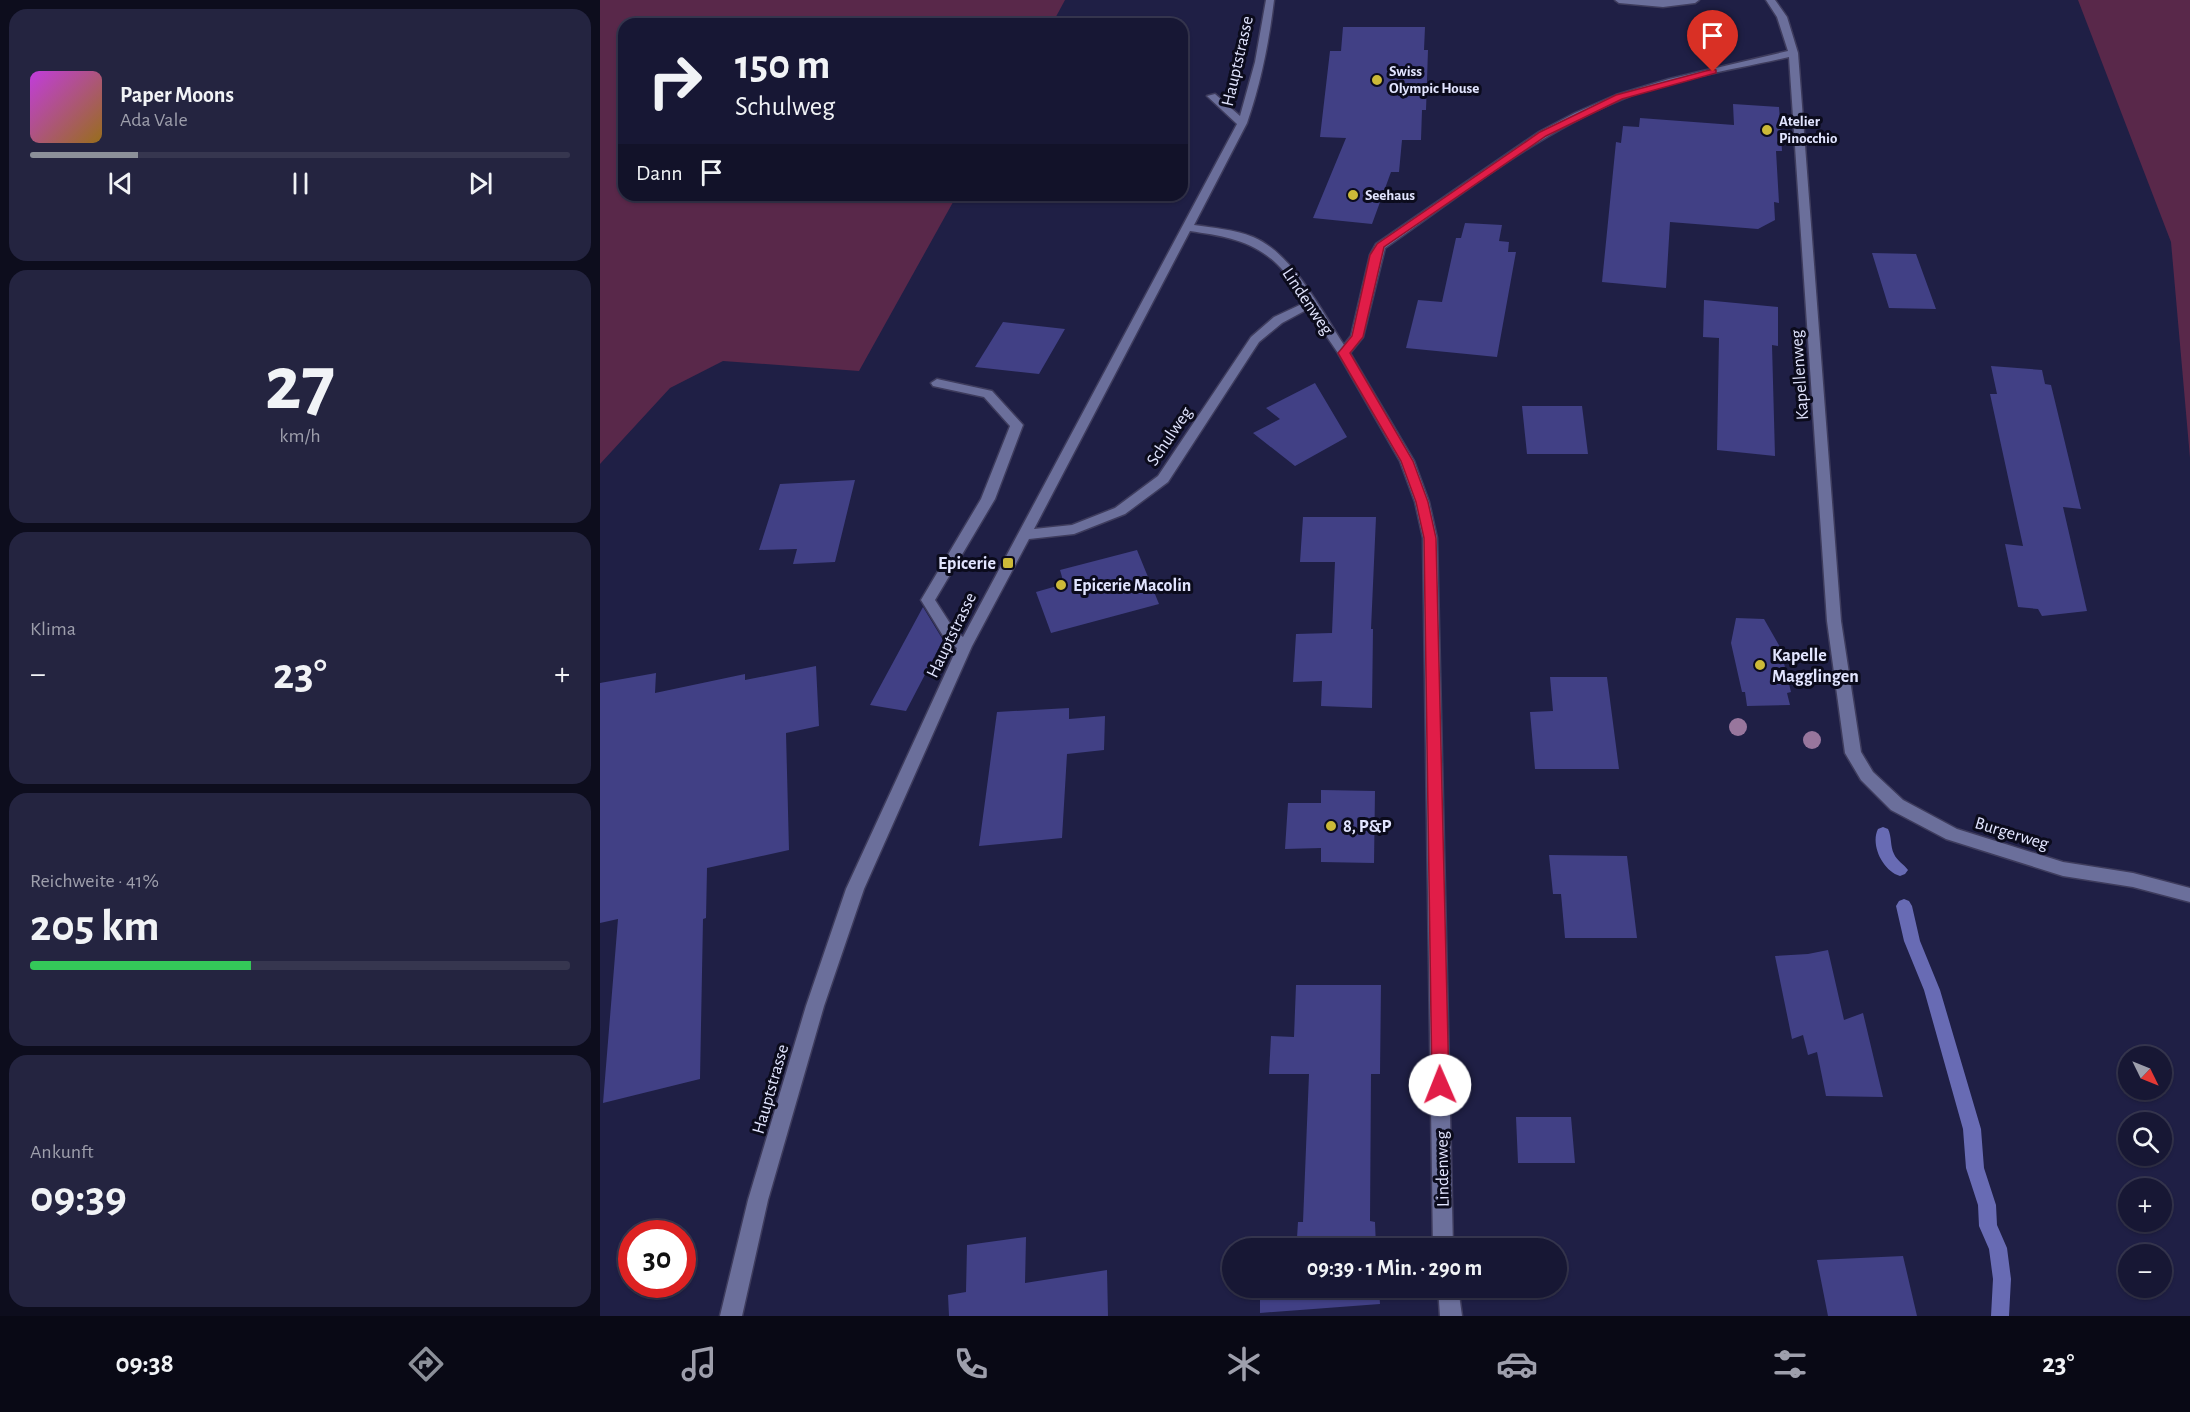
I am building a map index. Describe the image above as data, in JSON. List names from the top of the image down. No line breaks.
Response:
{"streets":{"street":["Hauptstrasse","Lindenweg","Kapellenweg","Schulweg","Burgerweg"]},"crossings":[["Hauptstrasse","Lindenweg"],["Hauptstrasse","Schulweg"],["Lindenweg","Schulweg"],["Kapellenweg","Burgerweg"]],"places":{"other":["Swiss Olympic House","Atelier Pinocchio","Seehaus","Epicerie Macolin","Kapelle Magglingen","8, P&P"],"transit":["Epicerie"]},"north":"bottom right","page":{"turn":["150 m","Schulweg"],"song":["Paper Moons","Ada Vale"],"then":"Dann","tile":[["27","km/h"],"Klima",["Reichweite · 41%","205 km"],["Ankunft","09:39"]],"heat":["−","23°","+"],"map_buttons":["+","−"],"limit":"30","trip":"09:39 · 1 Min. · 290 m","tabs":["09:38","23°"]}}
